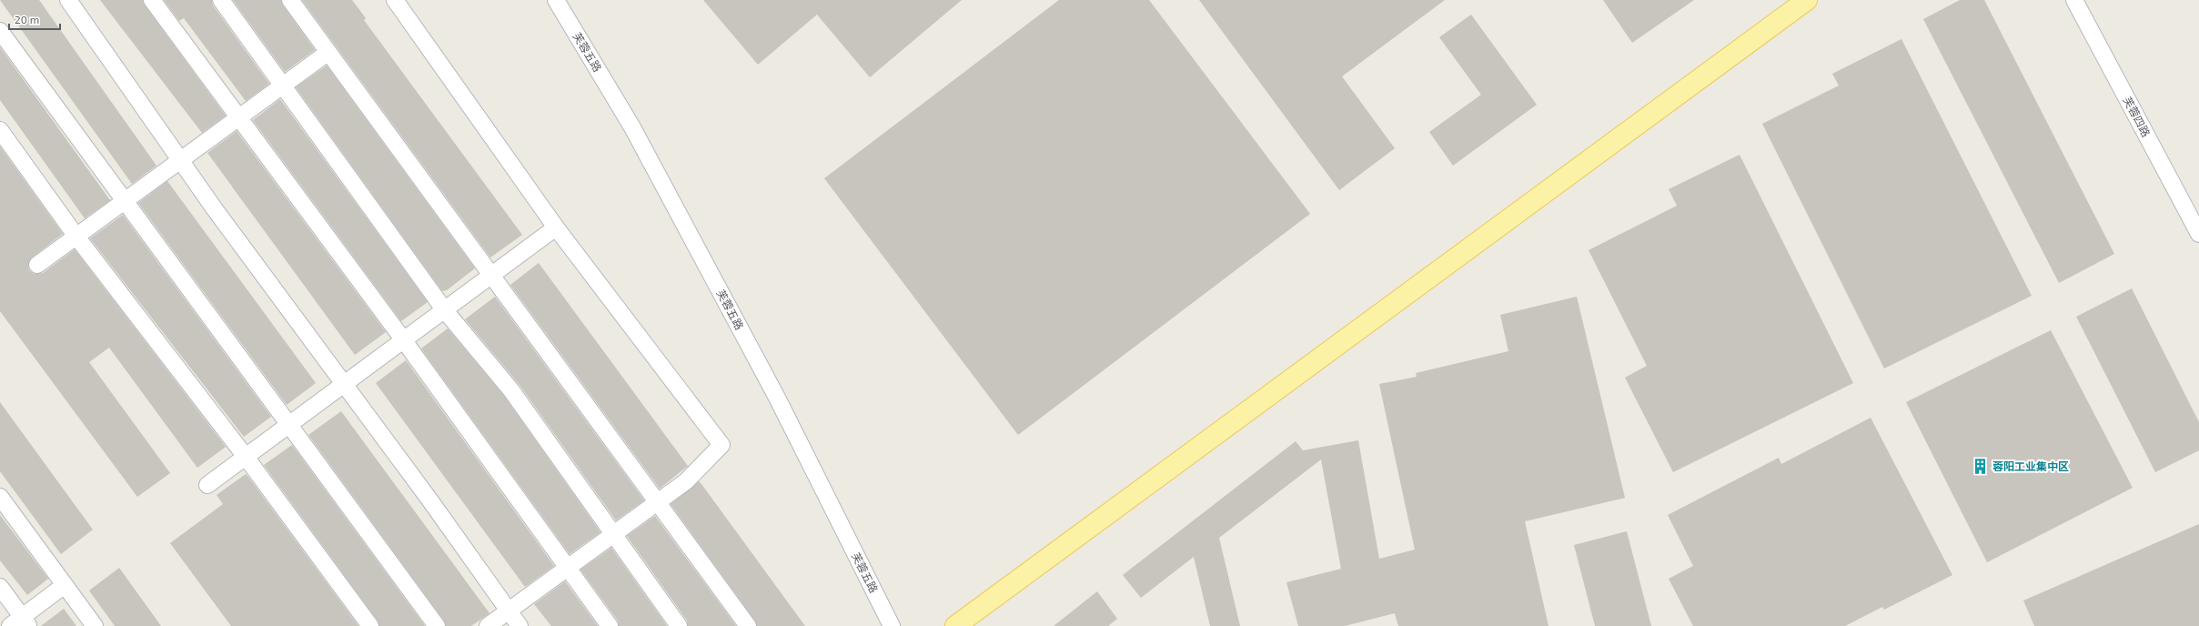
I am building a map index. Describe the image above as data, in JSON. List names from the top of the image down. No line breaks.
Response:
{"streets":{"street":["芙蓉五路","芙蓉四路"]},"places":{"building":["蓉阳工业集中区"]},"scale_bar":"20 m"}
